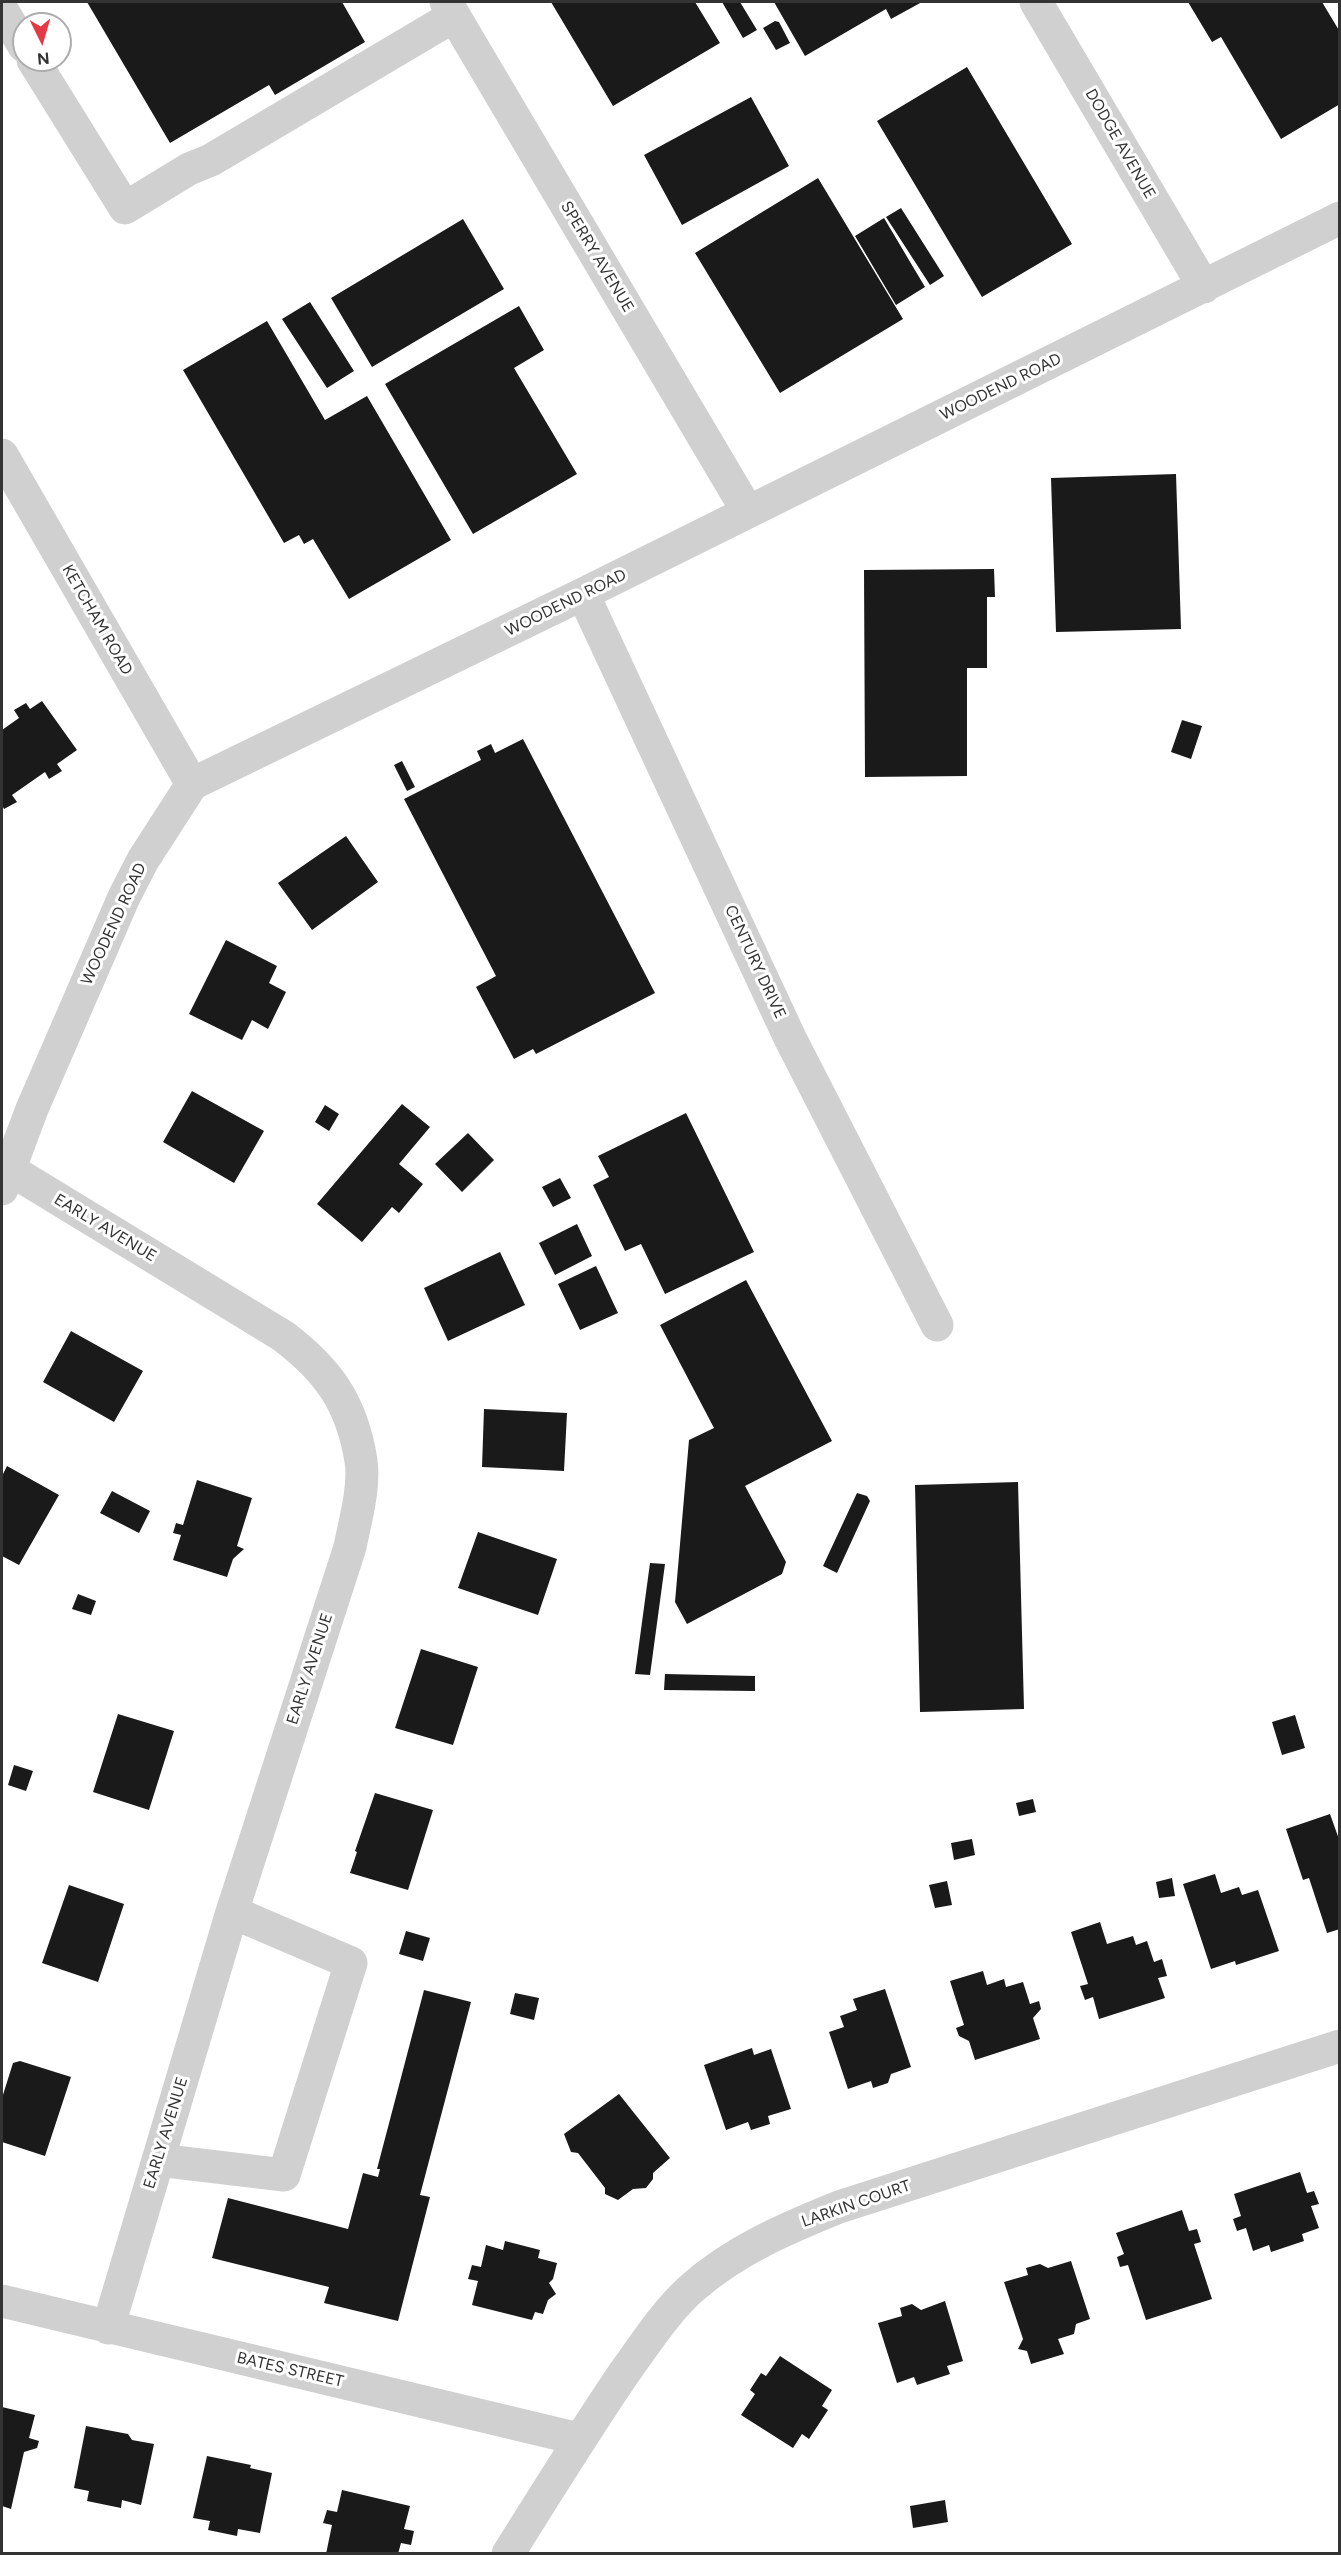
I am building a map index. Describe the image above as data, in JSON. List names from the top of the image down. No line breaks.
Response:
{"streets":{"street":["DODGE AVENUE","SPERRY AVENUE","WOODEND ROAD","KETCHAM ROAD","CENTURY DRIVE","EARLY AVENUE","LARKIN COURT","BATES STREET"]},"crossings":[["DODGE AVENUE","WOODEND ROAD"],["SPERRY AVENUE","WOODEND ROAD"],["WOODEND ROAD","KETCHAM ROAD"],["WOODEND ROAD","CENTURY DRIVE"],["WOODEND ROAD","EARLY AVENUE"],["EARLY AVENUE","BATES STREET"],["LARKIN COURT","BATES STREET"]],"north":"bottom"}
